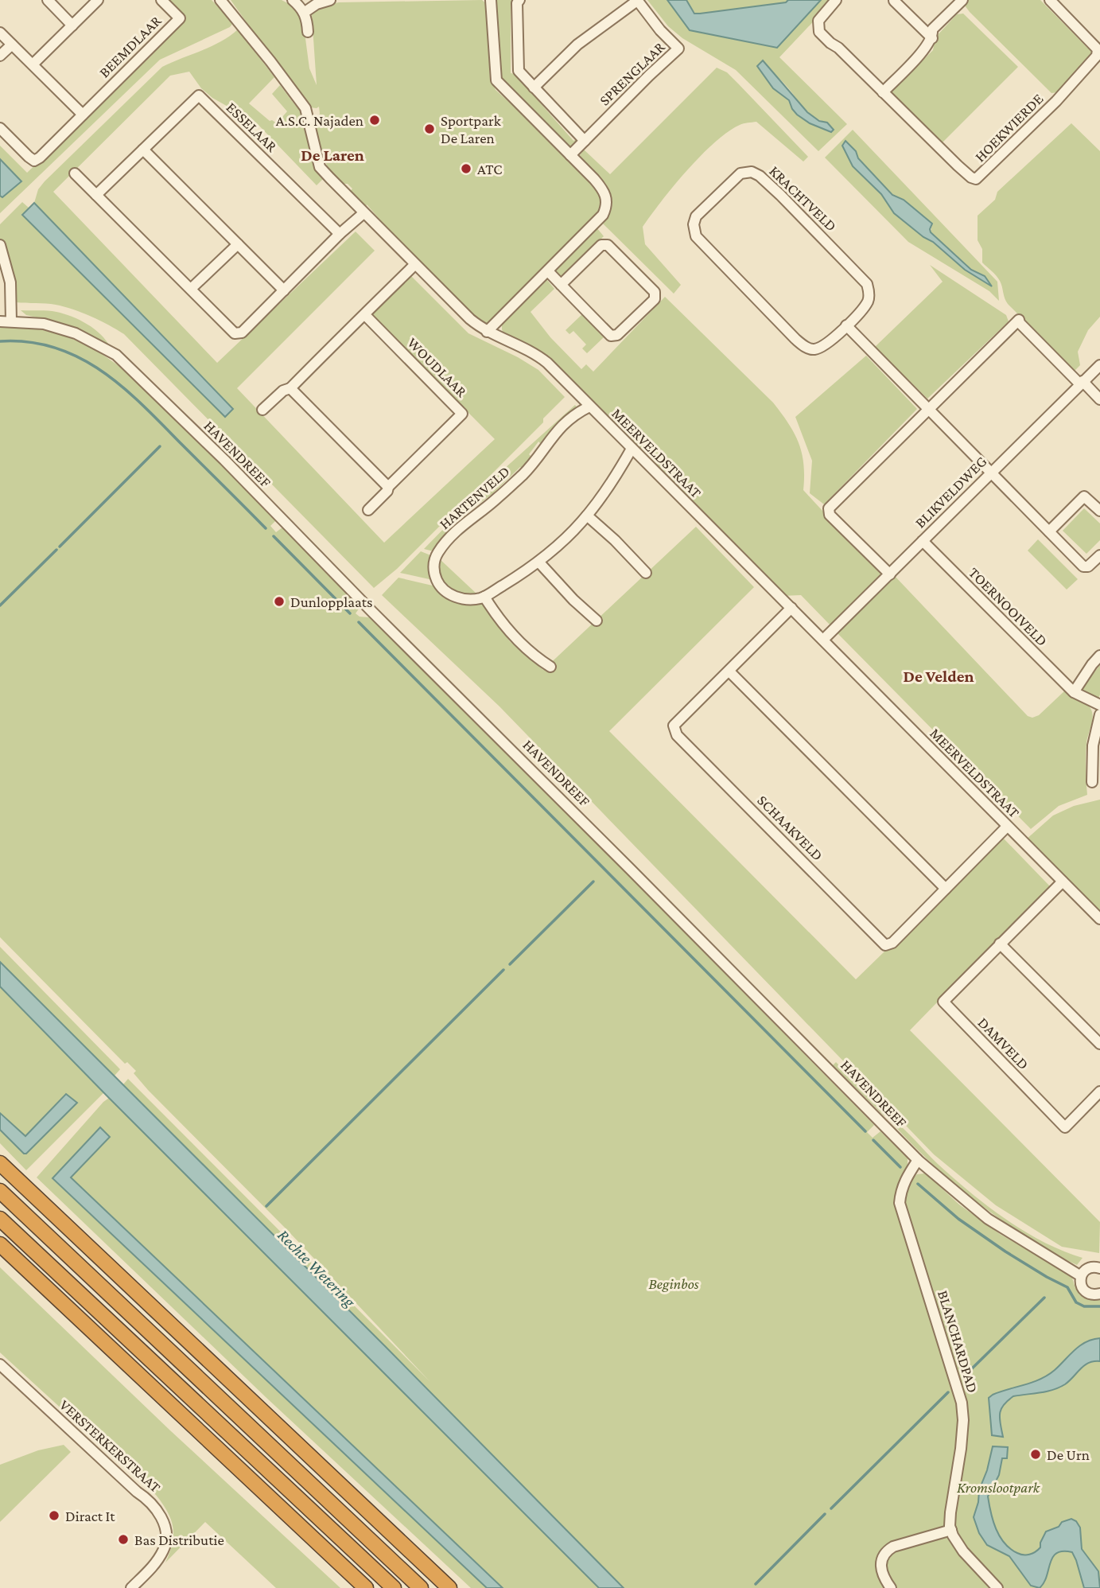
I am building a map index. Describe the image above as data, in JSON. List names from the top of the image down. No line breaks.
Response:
{"streets":{"street":["BEEMDLAAR","SPRENGLAAR","ESSELAAR","HOEKWIERDE","KRACHTVELD","WOUDLAAR","MEERVELDSTRAAT","HAVENDREEF","BLIKVELDWEG","HARTENVELD","TOERNOOIVELD","SCHAAKVELD","DAMVELD","BLANCHARDPAD","VERSTERKERSTRAAT"]},"crossings":[["MEERVELDSTRAAT","BLIKVELDWEG"],["MEERVELDSTRAAT","HARTENVELD"],["MEERVELDSTRAAT","SCHAAKVELD"],["MEERVELDSTRAAT","DAMVELD"],["HAVENDREEF","BLANCHARDPAD"],["BLIKVELDWEG","TOERNOOIVELD"]],"districts":["De Laren","De Velden"],"water":["Rechte Wetering"],"parks":["Beginbos","Kromslootpark"],"places":["A.S.C. Najaden","Sportpark De Laren","ATC","Dunlopplaats","De Urn","Diract It","Bas Distributie"]}
